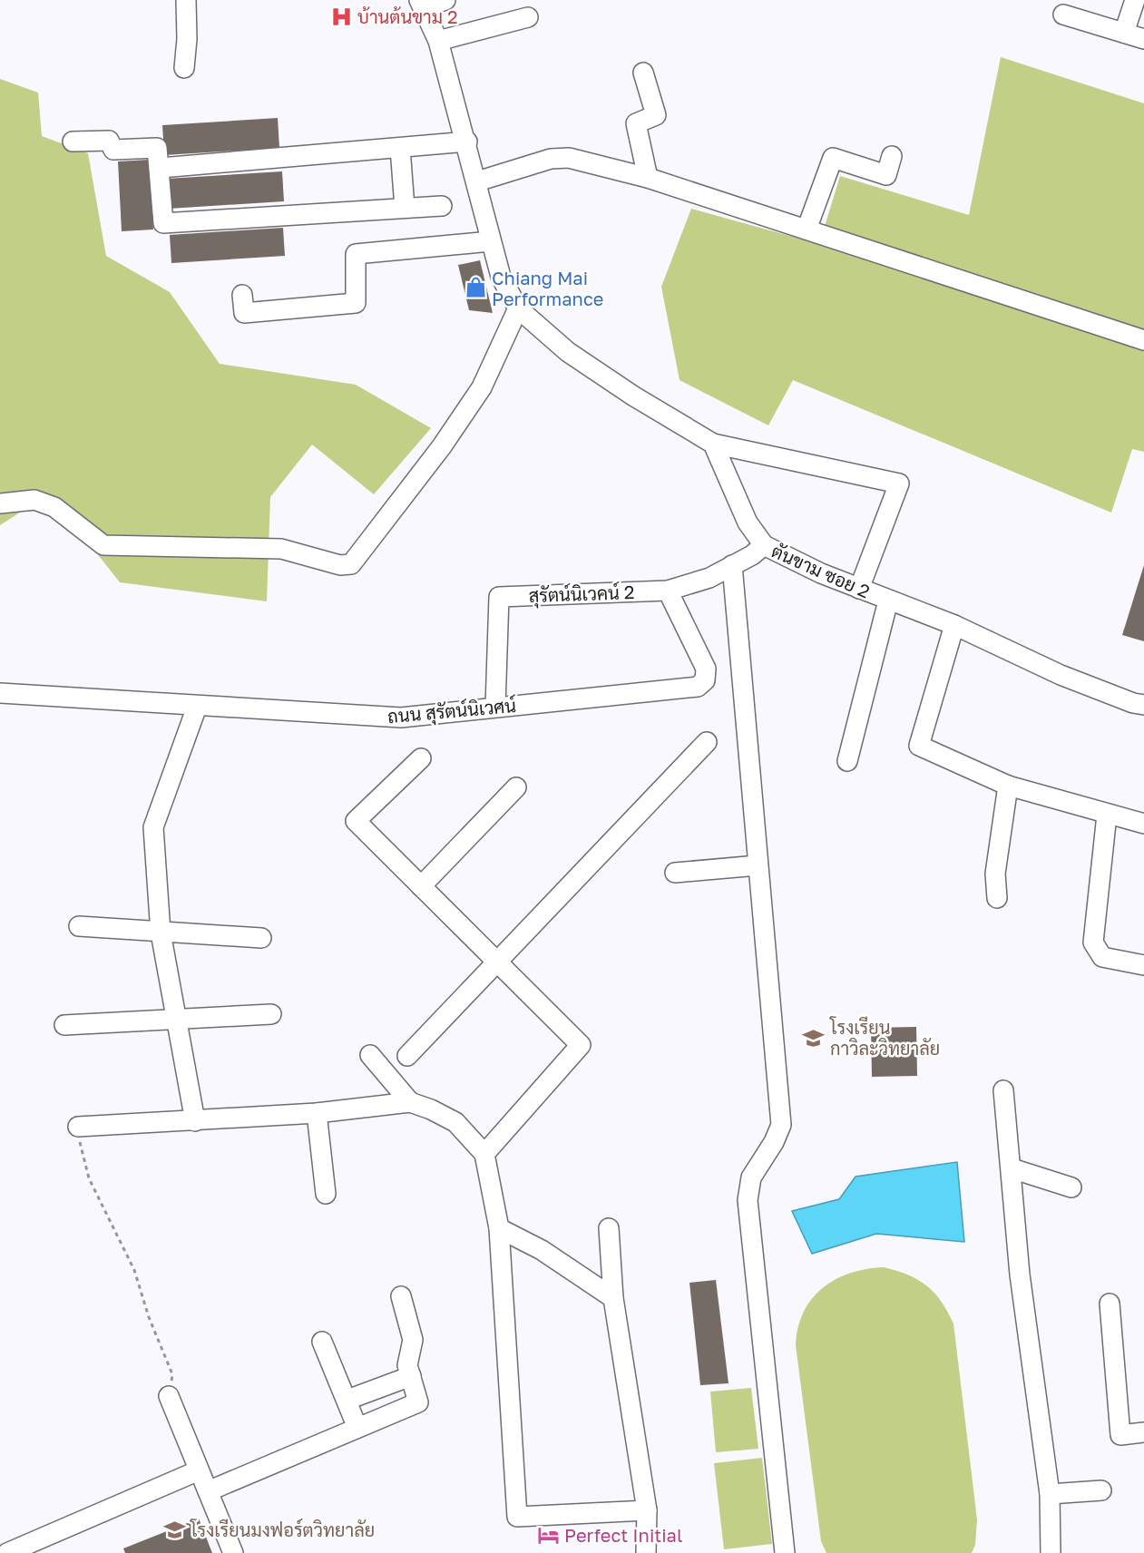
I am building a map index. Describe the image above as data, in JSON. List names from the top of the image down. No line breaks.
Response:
{"streets":{"street":["ตันขาม ซอย 2","สุรัตน์นิเวคน์ 2","ถนน สุรัตน์นิเวศน์"]},"crossings":[["ตันขาม ซอย 2","สุรัตน์นิเวคน์ 2"],["สุรัตน์นิเวคน์ 2","ถนน สุรัตน์นิเวศน์"]],"places":{"hospital":["บ้านต้นขาม 2"],"shop":["Chiang Mai Performance"],"school or university":["โรงเรียน กาวิละวิทยาลัย","โรงเรียนมงฟอร์ตวิทยาลัย"],"hotel":["Perfect Initial"]}}
